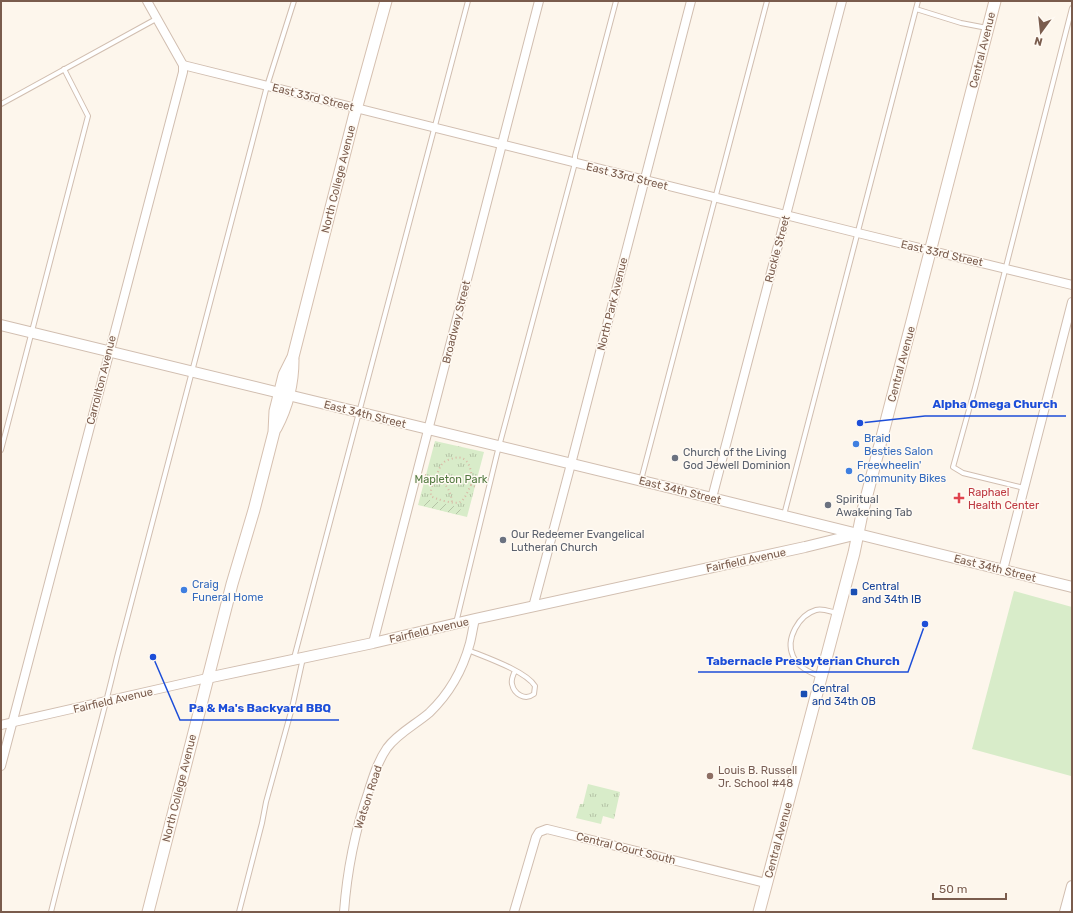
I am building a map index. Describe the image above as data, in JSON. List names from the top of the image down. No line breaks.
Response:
{"streets":{"main road":["Central Avenue","North College Avenue"],"street":["East 33rd Street","Ruckle Street","North Park Avenue","Broadway Street","Carrollton Avenue","East 34th Street","Fairfield Avenue","Watson Road","Central Court South"]},"crossings":[["Central Avenue","East 33rd Street"],["Central Avenue","East 34th Street"],["Central Avenue","Fairfield Avenue"],["Central Avenue","Central Court South"],["East 33rd Street","North College Avenue"],["East 33rd Street","Ruckle Street"],["East 33rd Street","North Park Avenue"],["East 33rd Street","Broadway Street"],["East 33rd Street","Carrollton Avenue"],["North College Avenue","East 34th Street"],["North College Avenue","Fairfield Avenue"],["Ruckle Street","East 34th Street"],["North Park Avenue","East 34th Street"],["North Park Avenue","Fairfield Avenue"],["Broadway Street","East 34th Street"],["Broadway Street","Fairfield Avenue"],["Carrollton Avenue","East 34th Street"],["Carrollton Avenue","Fairfield Avenue"],["East 34th Street","Fairfield Avenue"],["Fairfield Avenue","Watson Road"]],"parks":["Mapleton Park"],"places":{"other":["Alpha Omega Church","Braid Besties Salon","Church of the Living God Jewell Dominion","Freewheelin' Community Bikes","Spiritual Awakening Tab","Our Redeemer Evangelical Lutheran Church","Craig Funeral Home","Tabernacle Presbyterian Church","Pa & Ma's Backyard BBQ","Louis B. Russell Jr. School #48"],"health":["Raphael Health Center"],"transit":["Central and 34th IB","Central and 34th OB"]},"scale_bar":"50 m","north":"bottom"}
